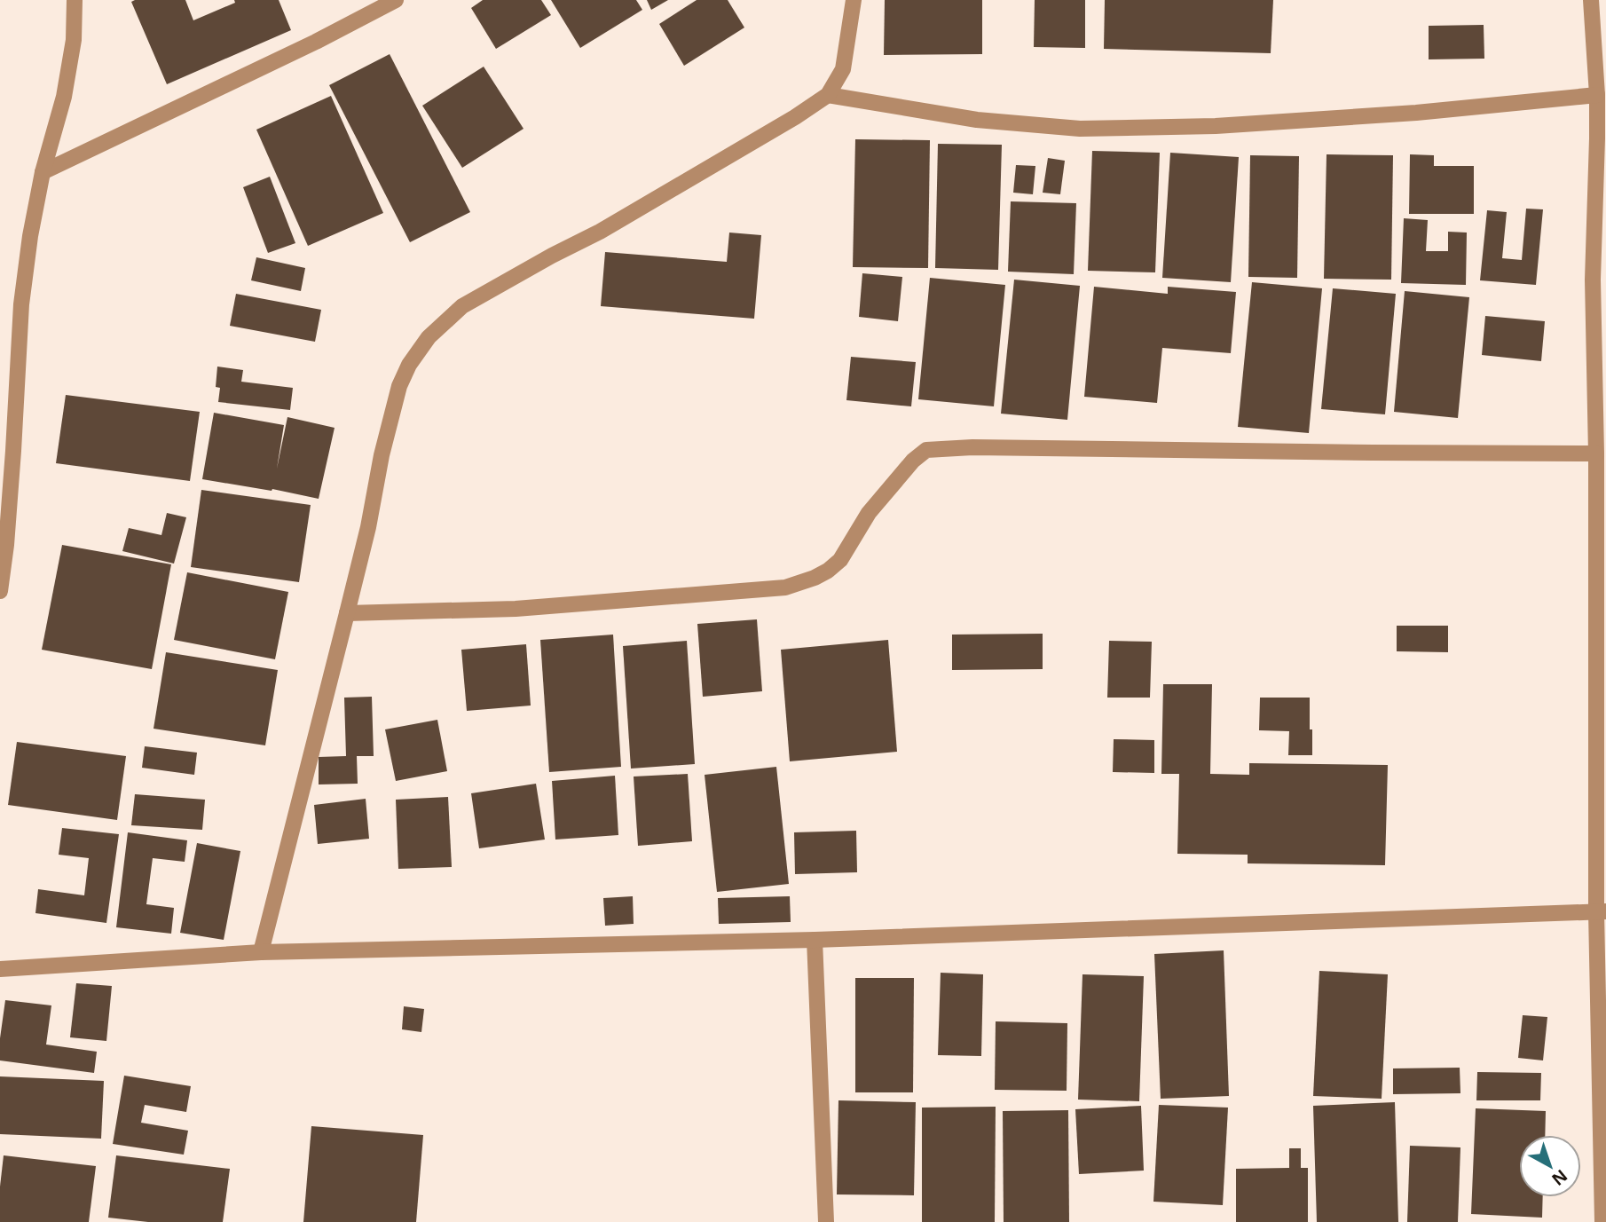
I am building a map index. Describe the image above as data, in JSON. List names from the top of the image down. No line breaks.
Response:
{"north":"bottom right"}
